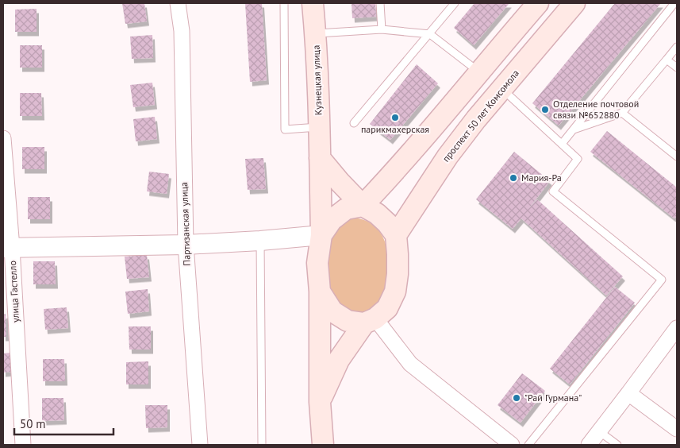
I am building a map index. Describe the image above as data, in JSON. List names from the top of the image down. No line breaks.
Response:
{"streets":{"main road":["Кузнецкая улица","проспект 50 лет Комсомола"],"street":["Партизанская улица","улица Гастелло"]},"crossings":[["Кузнецкая улица","проспект 50 лет Комсомола"]],"places":["Отделение почтовой связи №652880","парикмахерская","Мария-Ра","\"Рай Гурмана\""],"scale_bar":"50 m"}
